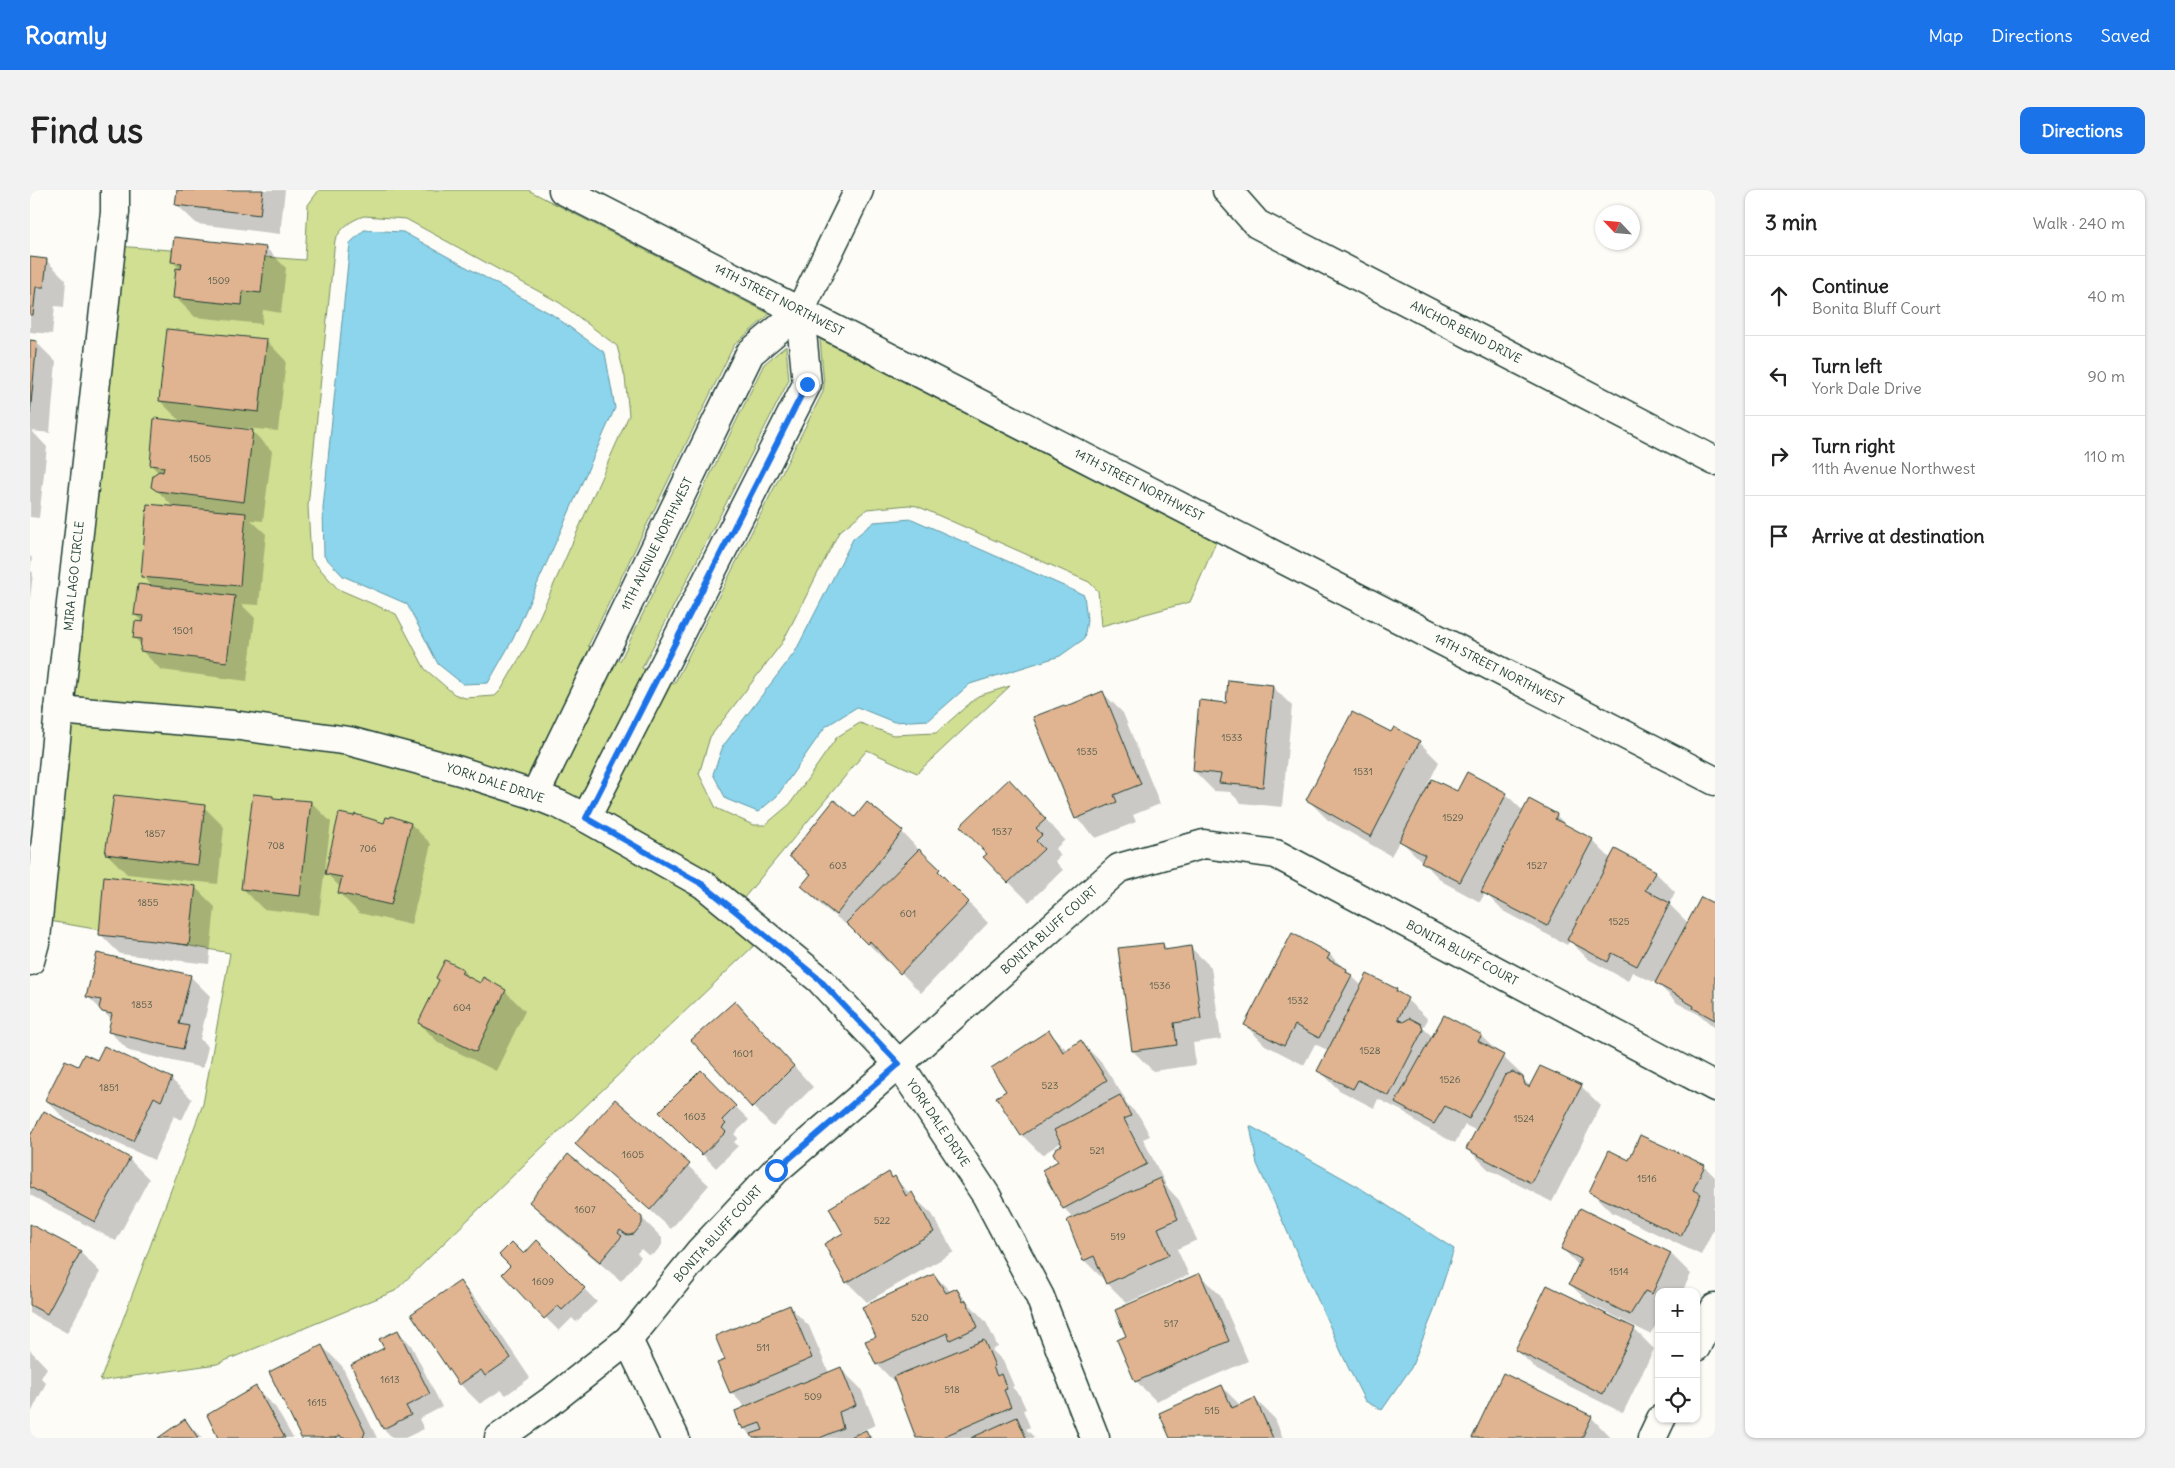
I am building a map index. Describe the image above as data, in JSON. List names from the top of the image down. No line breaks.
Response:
{"streets":{"street":["14TH STREET NORTHWEST","ANCHOR BEND DRIVE","11TH AVENUE NORTHWEST","MIRA LAGO CIRCLE","YORK DALE DRIVE","BONITA BLUFF COURT"]},"crossings":[["14TH STREET NORTHWEST","11TH AVENUE NORTHWEST"],["11TH AVENUE NORTHWEST","YORK DALE DRIVE"],["MIRA LAGO CIRCLE","YORK DALE DRIVE"],["YORK DALE DRIVE","BONITA BLUFF COURT"]],"house_numbers":["1509","1505","1501","1533","1535","1531","1529","1537","1857","708","706","603","1527","1855","601","1525","1536","1532","1853","604","1528","1601","1526","523","1851","1603","1524","521","1605","1516","1607","522","519","1514","1609","520","517","511","1613","518","509","1615","515"],"north":"top left","page":{"header":"Roamly","nav":["Map","Directions","Saved"],"buttons":"Directions","title":"Find us","heading":["3 min","Walk · 240 m"],"list":[["Continue","Bonita Bluff Court","40 m"],["Turn left","York Dale Drive","90 m"],["Turn right","11th Avenue Northwest","110 m"],"Arrive at destination"],"map_buttons":["+","−"]}}
